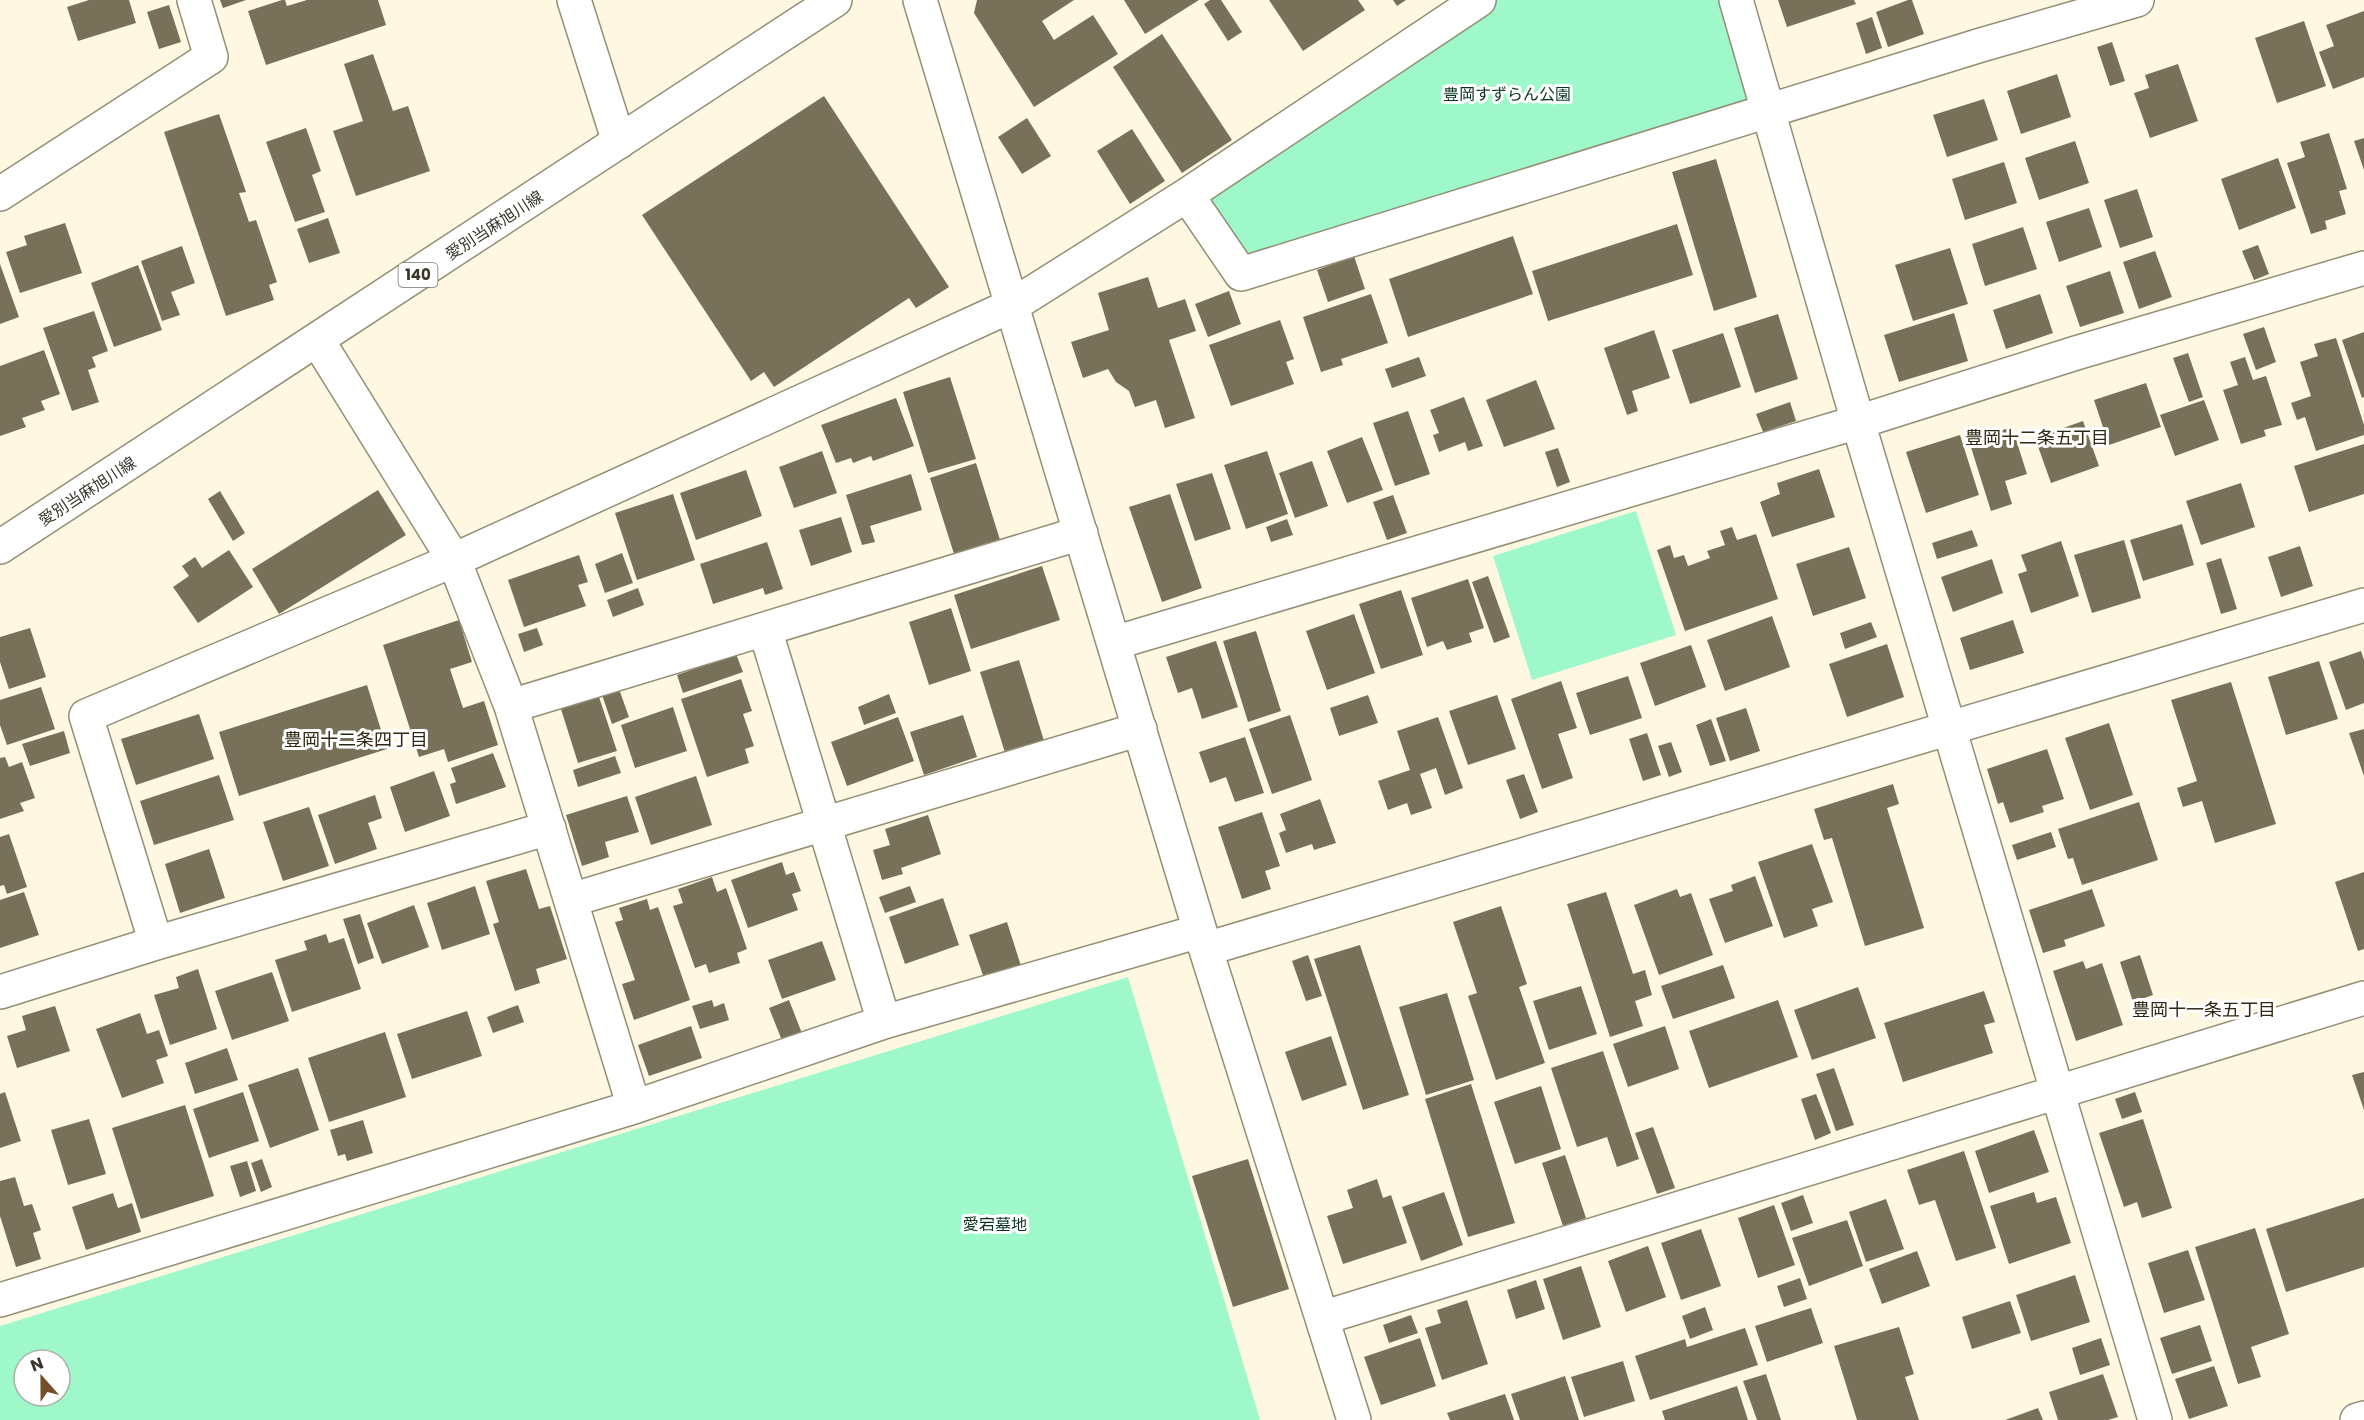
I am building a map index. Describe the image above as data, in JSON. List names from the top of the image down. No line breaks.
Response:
{"streets":{"street":["愛別当麻旭川線","140"]},"districts":["豊岡十二条五丁目","豊岡十二条四丁目","豊岡十一条五丁目"],"parks":["豊岡すずらん公園","愛宕墓地"],"north":"top"}
